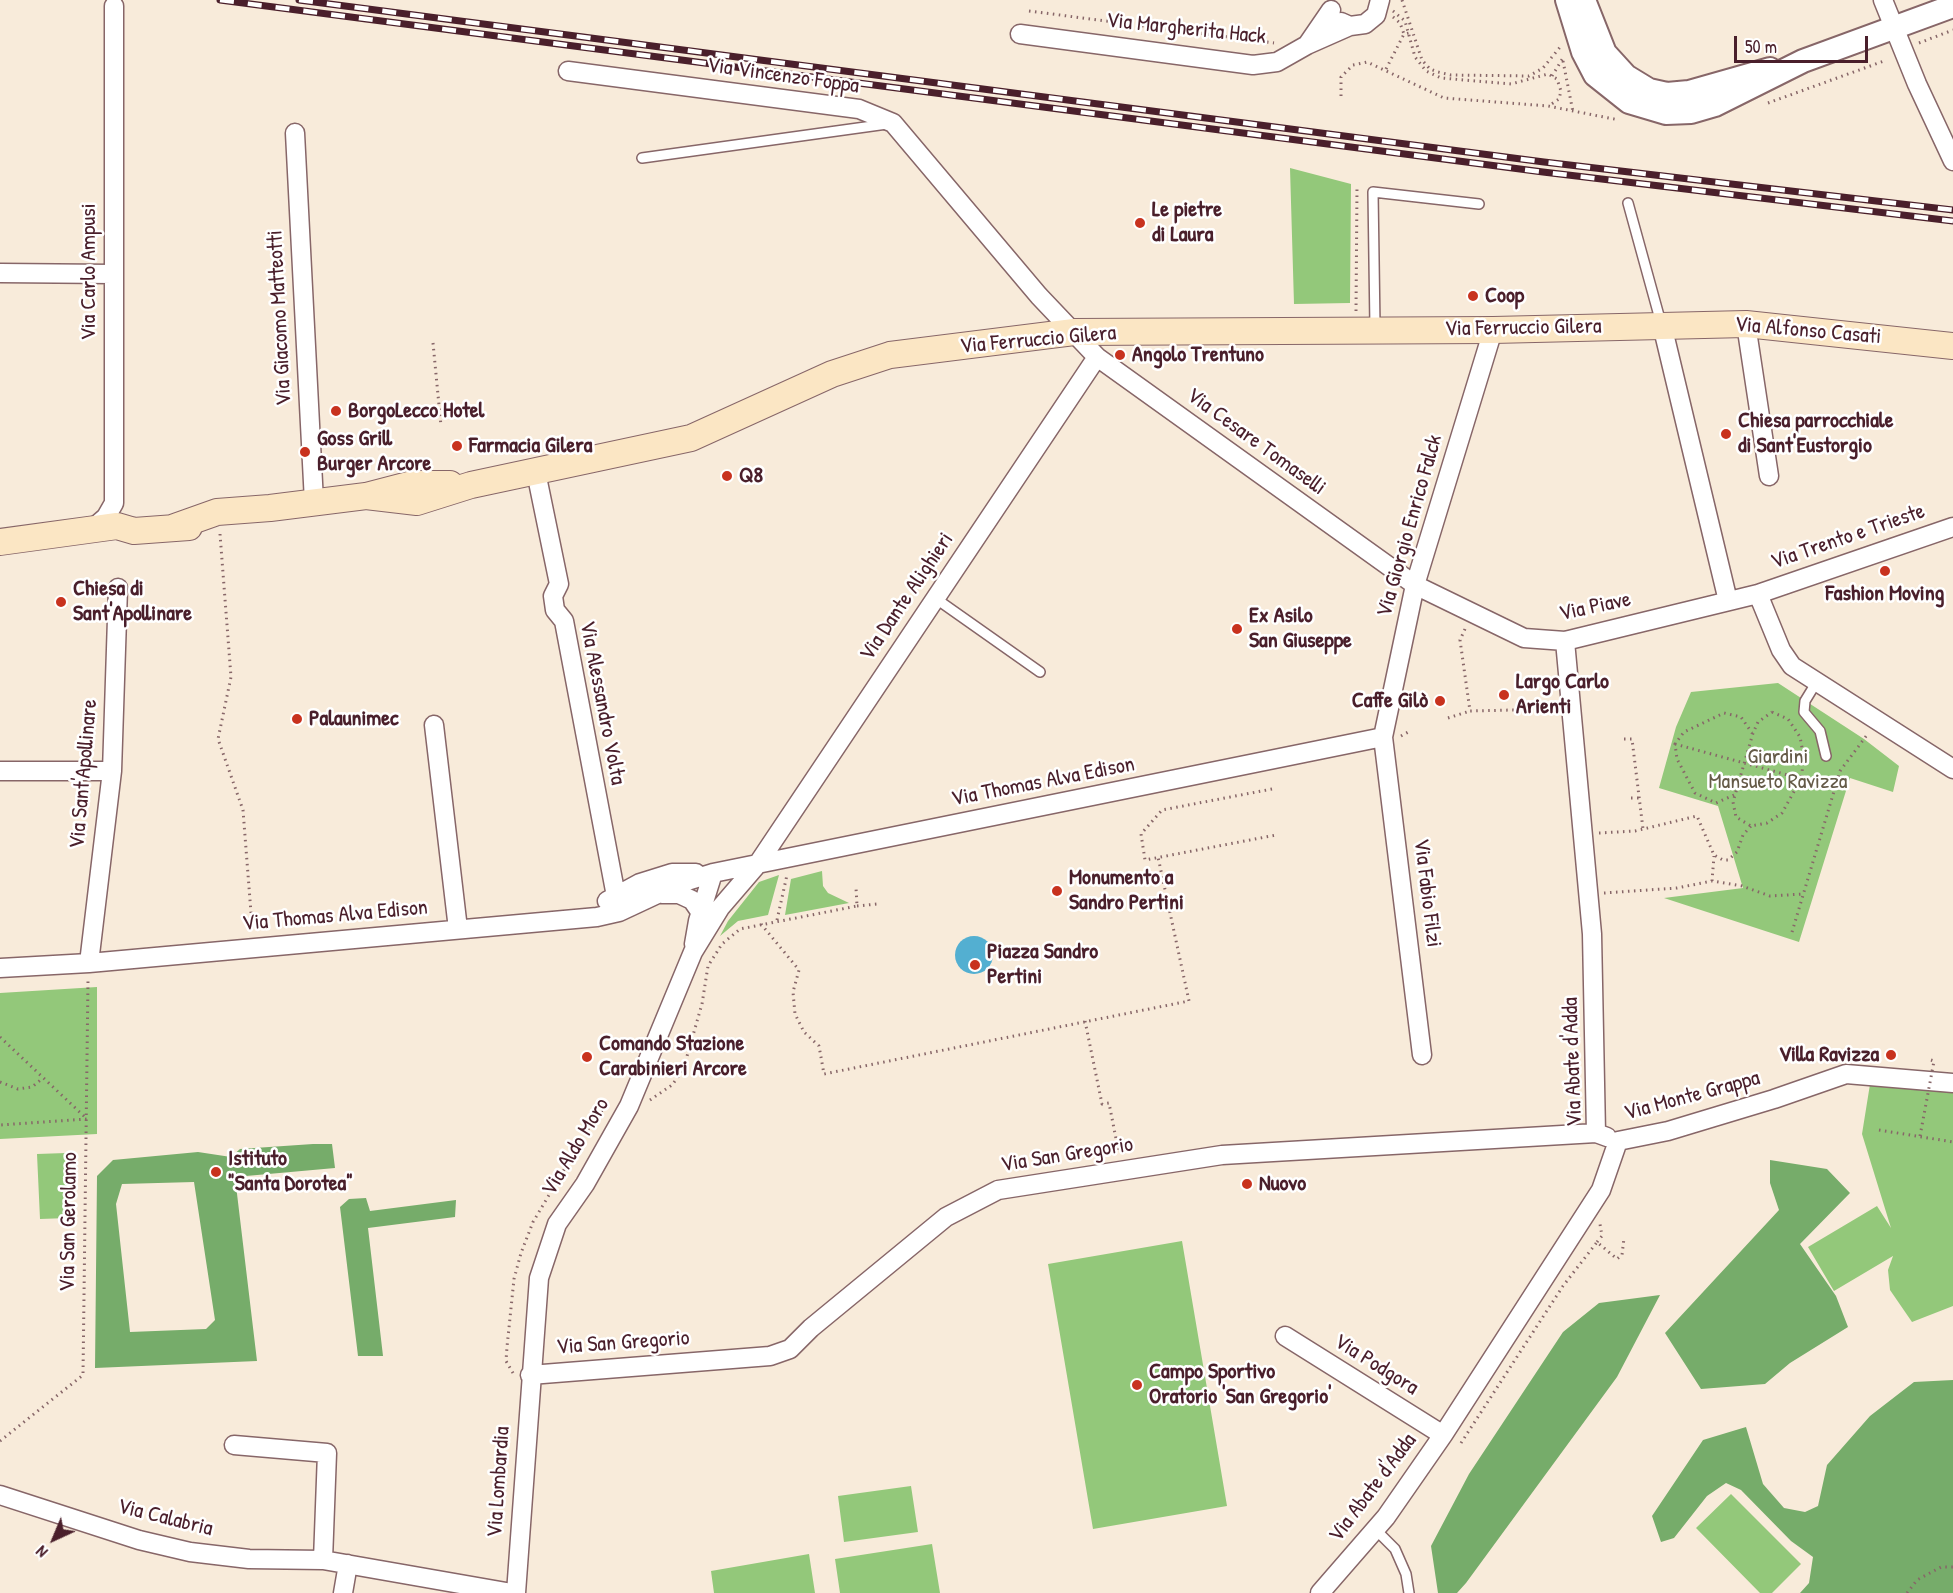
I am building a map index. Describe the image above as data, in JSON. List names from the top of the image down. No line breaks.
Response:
{"streets":{"main road":["Via Ferruccio Gilera","Via Alfonso Casati"],"street":["Via Margherita Hack","Via Vincenzo Foppa","Via Carlo Ampusi","Via Giacomo Matteotti","Via Cesare Tomaselli","Via Giorgio Enrico Falck","Via Trento e Trieste","Via Dante Alighieri","Via Piave","Via Alessandro Volta","Via Sant'Apollinare","Via Thomas Alva Edison","Via Fabio Filzi","Via Abate d'Adda","Via Monte Grappa","Via Aldo Moro","Via San Gregorio","Via Podgora","Via Lombardia","Via Calabria"],"path":["Via San Gerolamo"]},"crossings":[["Via Vincenzo Foppa","Via Ferruccio Gilera"],["Via Vincenzo Foppa","Via Cesare Tomaselli"],["Via Carlo Ampusi","Via Ferruccio Gilera"],["Via Giacomo Matteotti","Via Ferruccio Gilera"],["Via Ferruccio Gilera","Via Alfonso Casati"],["Via Ferruccio Gilera","Via Cesare Tomaselli"],["Via Ferruccio Gilera","Via Giorgio Enrico Falck"],["Via Ferruccio Gilera","Via Alessandro Volta"],["Via Cesare Tomaselli","Via Giorgio Enrico Falck"],["Via Cesare Tomaselli","Via Dante Alighieri"],["Via Cesare Tomaselli","Via Piave"],["Via Giorgio Enrico Falck","Via Piave"],["Via Giorgio Enrico Falck","Via Thomas Alva Edison"],["Via Giorgio Enrico Falck","Via Fabio Filzi"],["Via Trento e Trieste","Via Piave"],["Via Dante Alighieri","Via Thomas Alva Edison"],["Via Dante Alighieri","Via Aldo Moro"],["Via Piave","Via Abate d'Adda"],["Via Alessandro Volta","Via Thomas Alva Edison"],["Via Sant'Apollinare","Via Thomas Alva Edison"],["Via Sant'Apollinare","Via San Gerolamo"],["Via Thomas Alva Edison","Via Fabio Filzi"],["Via Thomas Alva Edison","Via Aldo Moro"],["Via Thomas Alva Edison","Via San Gerolamo"],["Via Abate d'Adda","Via Monte Grappa"],["Via Abate d'Adda","Via San Gregorio"],["Via Abate d'Adda","Via Podgora"],["Via Aldo Moro","Via San Gregorio"],["Via Aldo Moro","Via Lombardia"],["Via San Gregorio","Via Lombardia"],["Via Lombardia","Via Calabria"]],"parks":["Giardini Mansueto Ravizza"],"places":["Le pietre di Laura","Coop","Angolo Trentuno","BorgoLecco Hotel","Chiesa parrocchiale di Sant'Eustorgio","Farmacia Gilera","Goss Grill Burger Arcore","Q8","Fashion Moving","Chiesa di Sant'Apollinare","Ex Asilo San Giuseppe","Largo Carlo Arienti","Caffe Gilò","Palaunimec","Monumento a Sandro Pertini","Piazza Sandro Pertini","Villa Ravizza","Comando Stazione Carabinieri Arcore","Istituto \"Santa Dorotea\"","Nuovo","Campo Sportivo Oratorio 'San Gregorio'"],"scale_bar":"50 m","north":"bottom left"}
